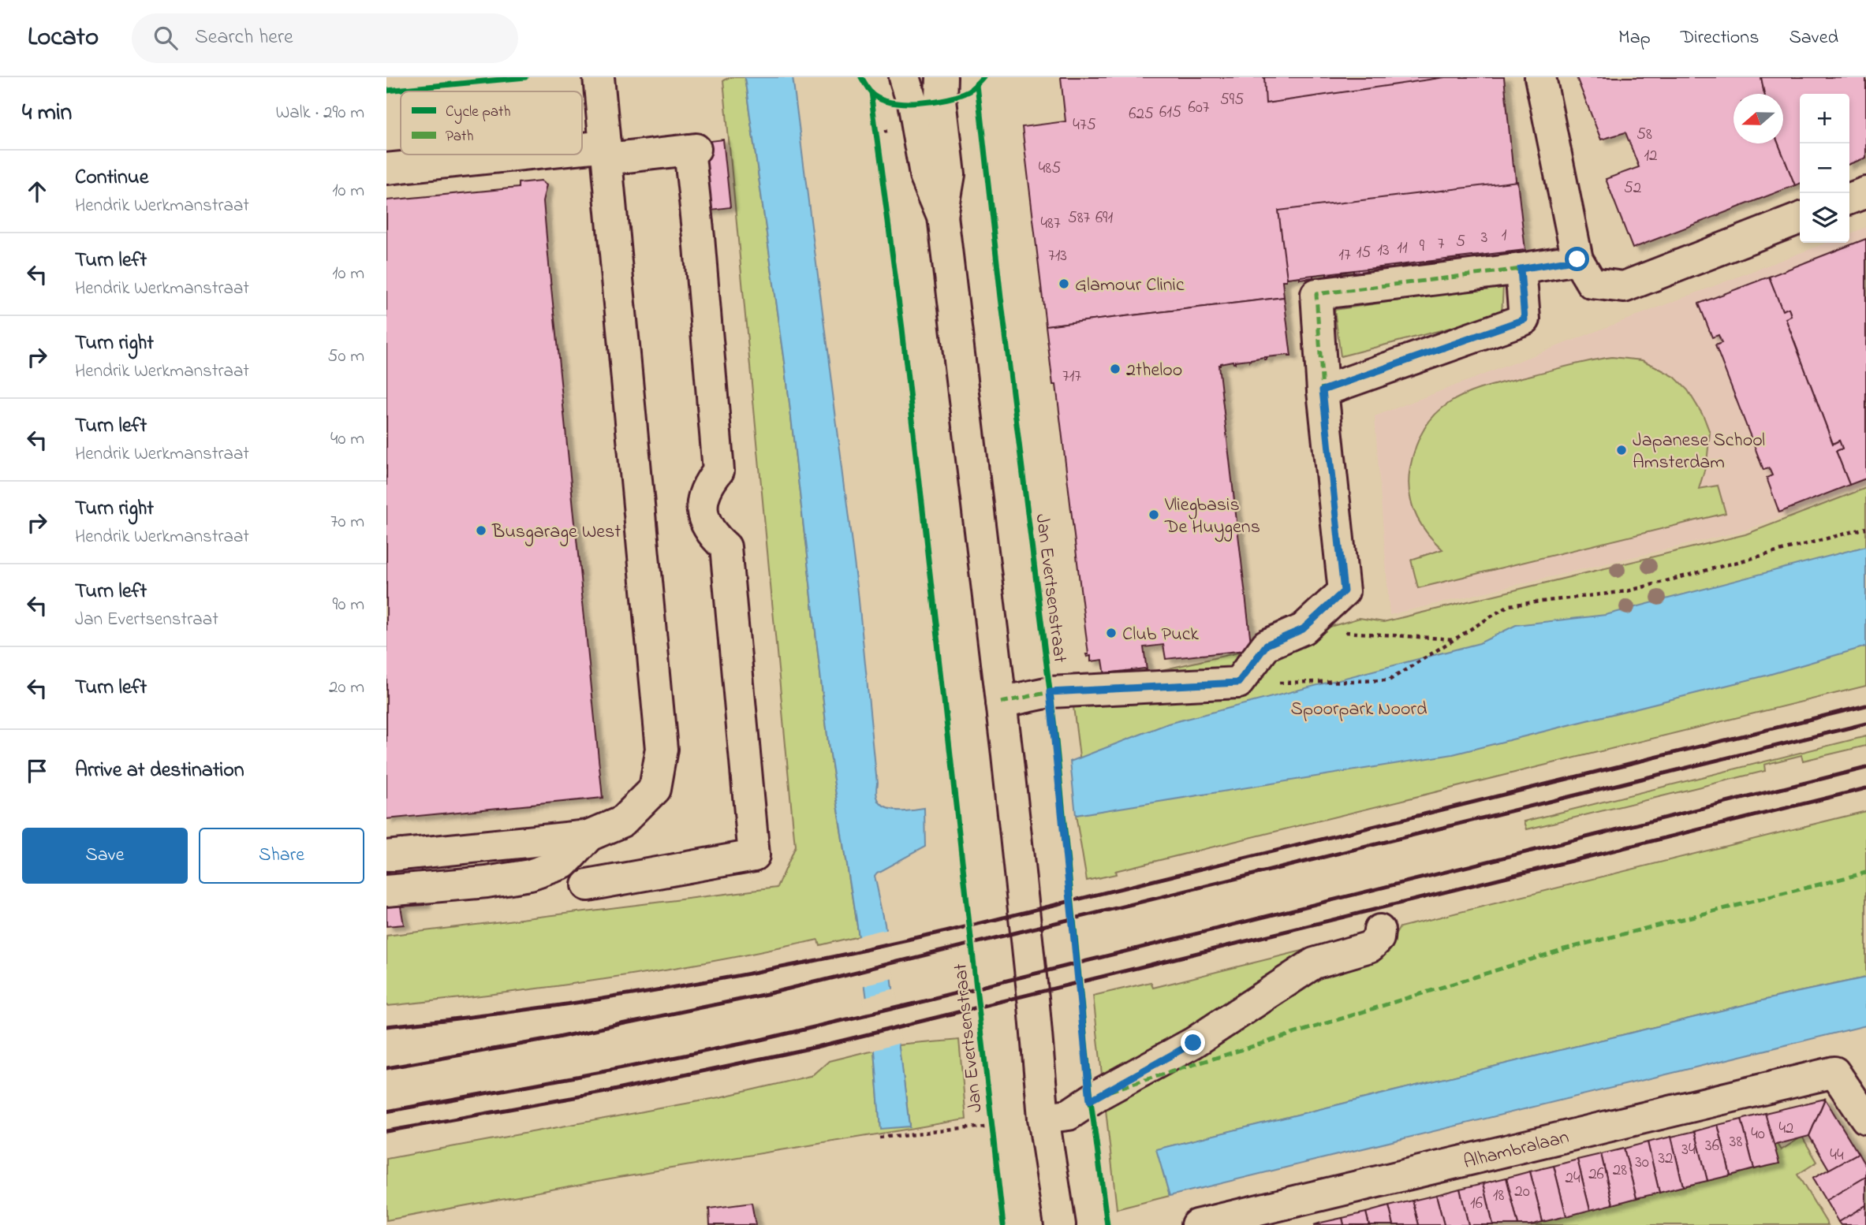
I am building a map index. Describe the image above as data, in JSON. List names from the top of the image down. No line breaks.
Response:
{"streets":{"street":["Alhambralaan"],"cycle path":["Jan Evertsenstraat"]},"parks":["Spoorpark Noord"],"places":["Glamour Clinic","2theloo","Japanese School Amsterdam","Vliegbasis De Huygens","Busgarage West","Club Puck"],"house_numbers":["595","607","615","625","475","58","12","485","52","587","691","487","1","3","5","7","9","11","13","15","17","713","717","42","40","38","36","34","44","32","30","28","26","24","20","18","16"],"legend":["Cycle path","Path"],"north":"left","page":{"header":"Locato","search":"Search here","nav":["Map","Directions","Saved"],"heading":["4 min","Walk · 290 m"],"map_buttons":["+","−"],"list":[["Continue","Hendrik Werkmanstraat","10 m"],["Turn left","Hendrik Werkmanstraat","10 m"],["Turn right","Hendrik Werkmanstraat","50 m"],["Turn left","Hendrik Werkmanstraat","40 m"],["Turn right","Hendrik Werkmanstraat","70 m"],["Turn left","Jan Evertsenstraat","90 m"],["Turn left","20 m"],"Arrive at destination"],"buttons":["Save","Share"]}}
